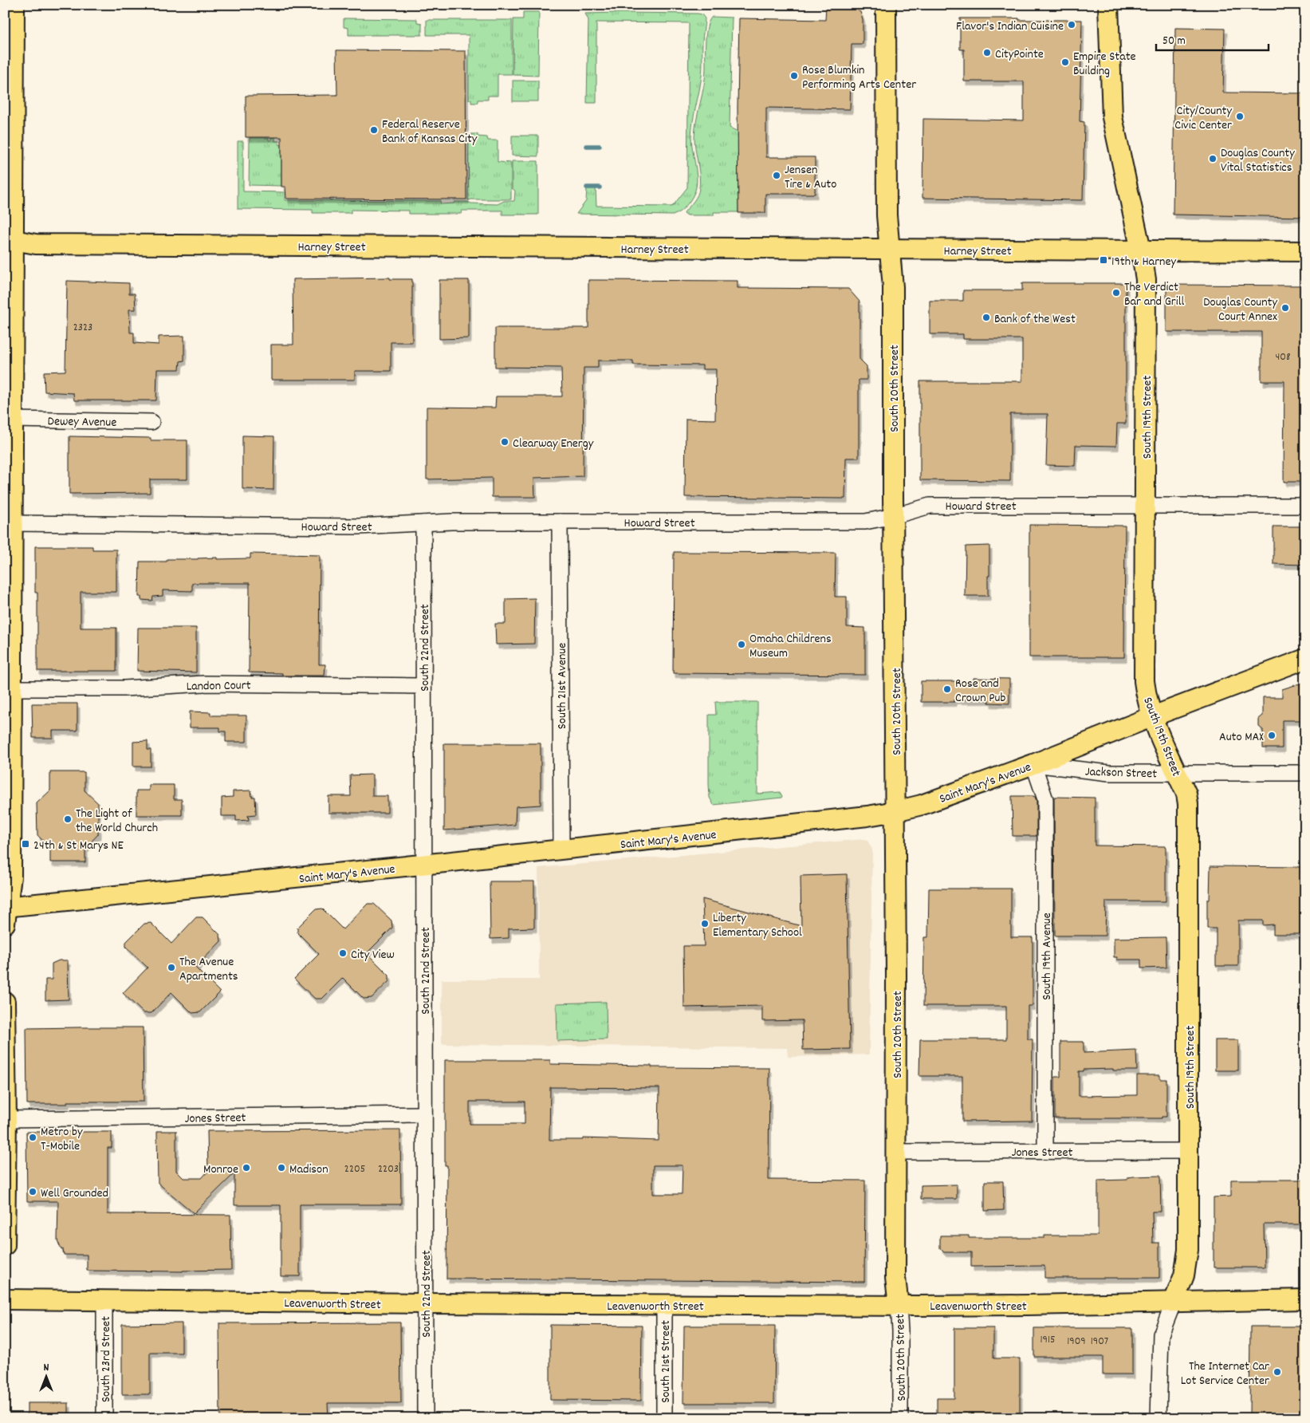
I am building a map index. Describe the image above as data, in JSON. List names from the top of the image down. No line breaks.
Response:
{"streets":{"main road":["Harney Street","South 20th Street","South 19th Street","Saint Mary's Avenue","Leavenworth Street"],"street":["Dewey Avenue","Howard Street","South 22nd Street","Landon Court","South 21st Avenue","Jackson Street","South 19th Avenue","Jones Street","South 23rd Street","South 21st Street"]},"crossings":[["Harney Street","South 20th Street"],["Harney Street","South 19th Street"],["South 20th Street","Howard Street"],["South 20th Street","Saint Mary's Avenue"],["South 20th Street","Jones Street"],["South 20th Street","Leavenworth Street"],["South 19th Street","Howard Street"],["South 19th Street","Jackson Street"],["South 19th Street","Saint Mary's Avenue"],["South 19th Street","Jones Street"],["South 19th Street","Leavenworth Street"],["Howard Street","South 22nd Street"],["Howard Street","South 21st Avenue"],["South 22nd Street","Landon Court"],["South 22nd Street","Saint Mary's Avenue"],["South 22nd Street","Jones Street"],["South 22nd Street","Leavenworth Street"],["South 21st Avenue","Saint Mary's Avenue"],["Jackson Street","Saint Mary's Avenue"],["Jackson Street","South 19th Avenue"],["Saint Mary's Avenue","South 19th Avenue"],["South 19th Avenue","Jones Street"],["Leavenworth Street","South 23rd Street"],["Leavenworth Street","South 21st Street"]],"places":{"other":["Flavor's Indian Cuisine","CityPointe","Empire State Building","Rose Blumkin Performing Arts Center","City/County Civic Center","Federal Reserve Bank of Kansas City","Douglas County Vital Statistics","Jensen Tire & Auto","The Verdict Bar and Grill","Douglas County Court Annex","Bank of the West","Clearway Energy","Omaha Childrens Museum","Rose and Crown Pub","Auto MAX","The Light of the World Church","Liberty Elementary School","City View","The Avenue Apartments","Metro by T-Mobile","Monroe","Madison","Well Grounded","The Internet Car Lot Service Center"],"transit":["19th & Harney","24th & St Marys NE"]},"house_numbers":["2323","408","2205","2203","1915","1909","1907"],"scale_bar":"50 m","north":"top"}
